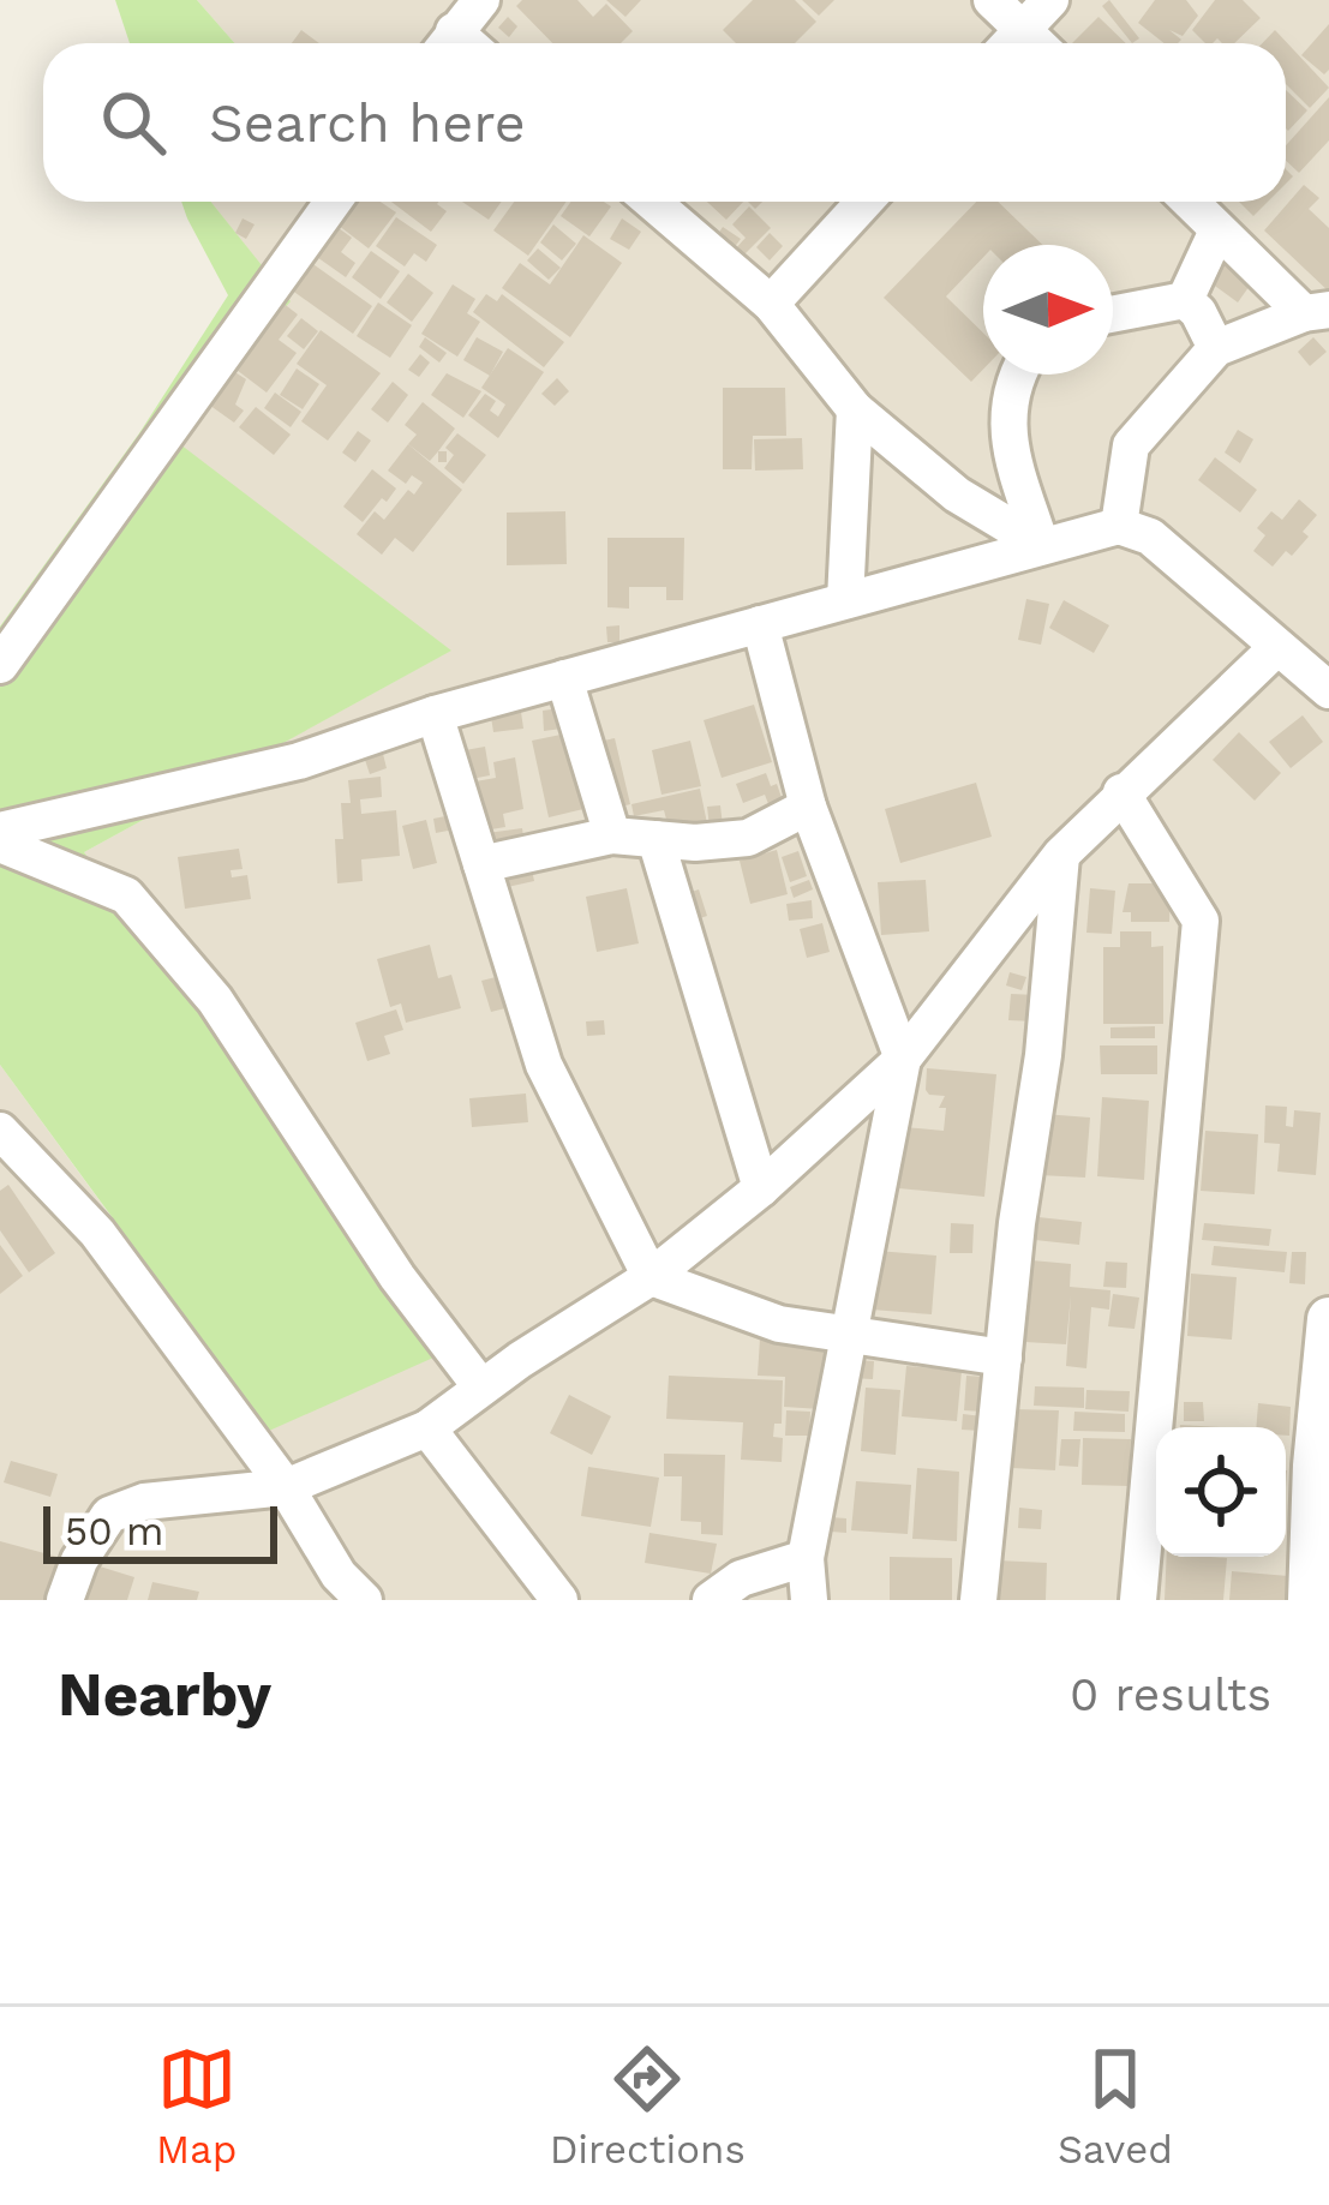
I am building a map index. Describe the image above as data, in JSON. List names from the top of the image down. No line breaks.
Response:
{"scale_bar":"50 m","north":"right","page":{"search":"Search here","scale":"50 m","heading":["Nearby","0 results"],"nav":["Map","Directions","Saved"]}}
